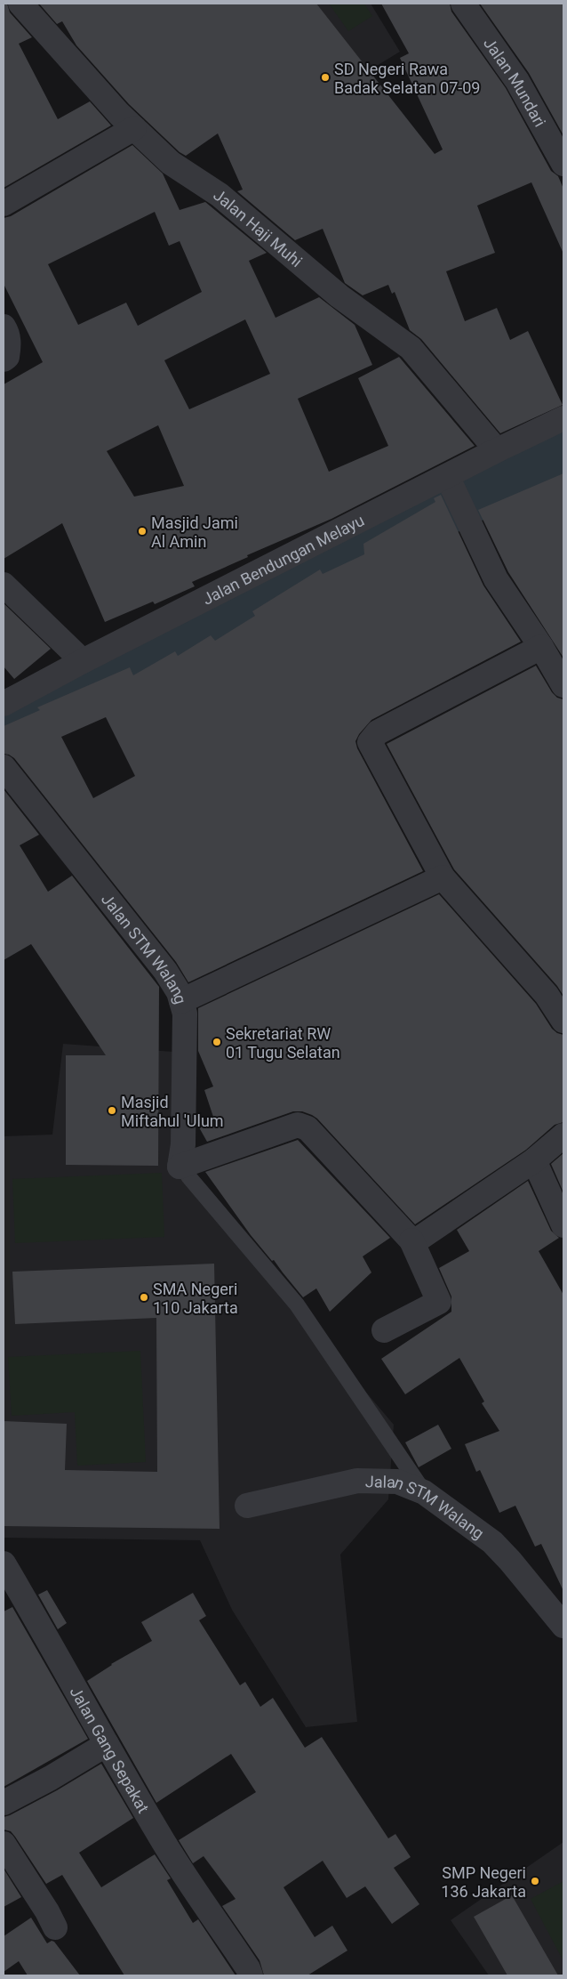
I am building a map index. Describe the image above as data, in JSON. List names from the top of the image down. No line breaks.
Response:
{"streets":{"street":["Jalan Mundari","Jalan Haji Muhi","Jalan Bendungan Melayu","Jalan STM Walang","Jalan Gang Sepakat"]},"crossings":[["Jalan Haji Muhi","Jalan Bendungan Melayu"]],"places":["SD Negeri Rawa Badak Selatan 07-09","Masjid Jami Al Amin","Sekretariat RW 01 Tugu Selatan","Masjid Miftahul 'Ulum","SMA Negeri 110 Jakarta","SMP Negeri 136 Jakarta"]}
